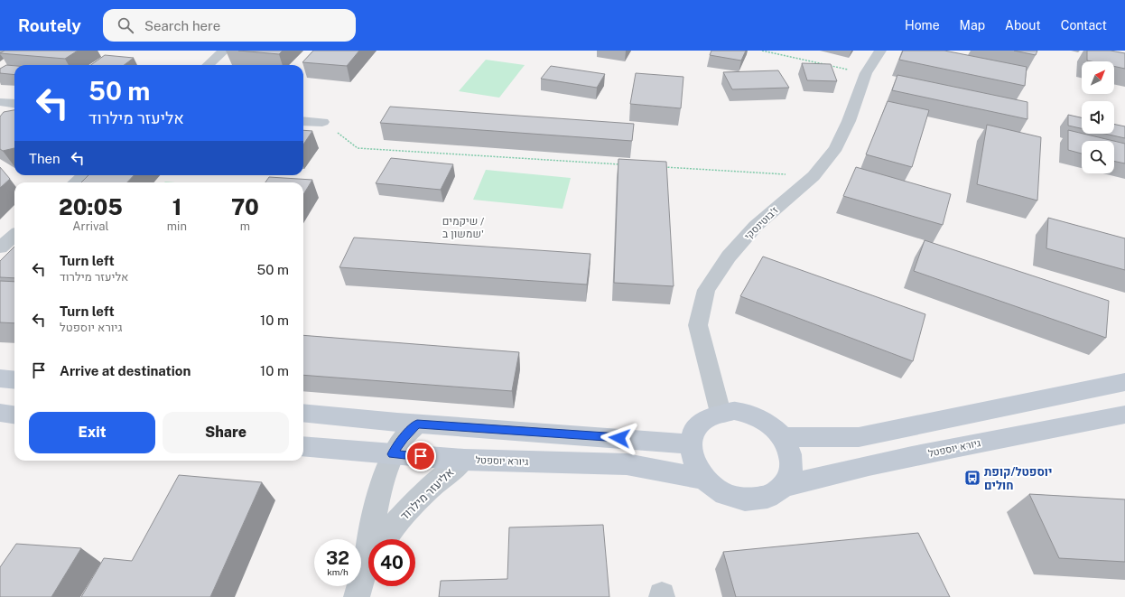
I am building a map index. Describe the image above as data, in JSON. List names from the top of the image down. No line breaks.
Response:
{"streets":{"street":["ז'בוטינסקי","גיורא יוספטל","אליעזר מילרוד"]},"crossings":[["ז'בוטינסקי","גיורא יוספטל"],["גיורא יוספטל","אליעזר מילרוד"]],"districts":["שיקמים / שמשון ב'"],"places":{"bus stop":["יוספטל/קופת חולים"]},"north":"top right","page":{"header":"Routely","search":"Search here","nav":["Home","Map","About","Contact"],"turn":["50 m","אליעזר מילרוד"],"then":"Then","eta":["20:05","Arrival","1","min","70","m"],"list":[{"name":"Turn left","note":"אליעזר מילרוד","value":"50 m"},{"name":"Turn left","note":"גיורא יוספטל","value":"10 m"},{"name":"Arrive at destination","value":"10 m"}],"buttons":["Exit","Share"],"speed":"32 km/h","limit":"40"}}
